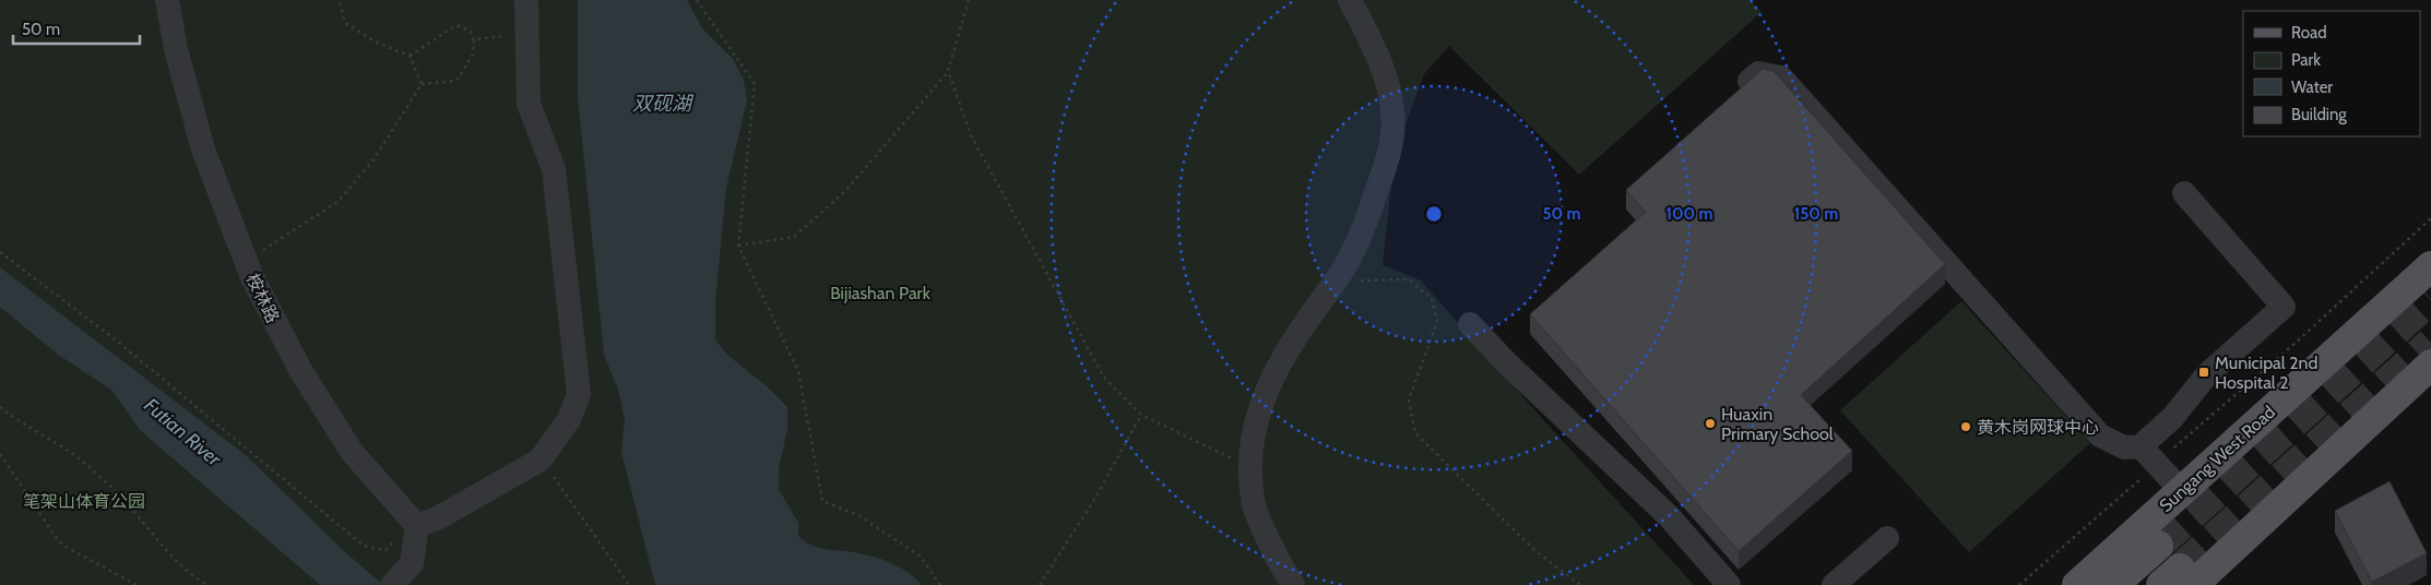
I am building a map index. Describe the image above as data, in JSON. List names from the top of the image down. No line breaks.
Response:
{"streets":{"main road":["Sungang West Road"],"lane":["桉林路"]},"water":["双砚湖","Futian River"],"parks":["Bijiashan Park","笔架山体育公园"],"places":{"transit":["Municipal 2nd Hospital 2"],"other":["Huaxin Primary School","黄木岗网球中心"]},"legend":["Road","Park","Water","Building"],"scale_bar":"50 m","rings":["50 m","100 m","150 m"]}
